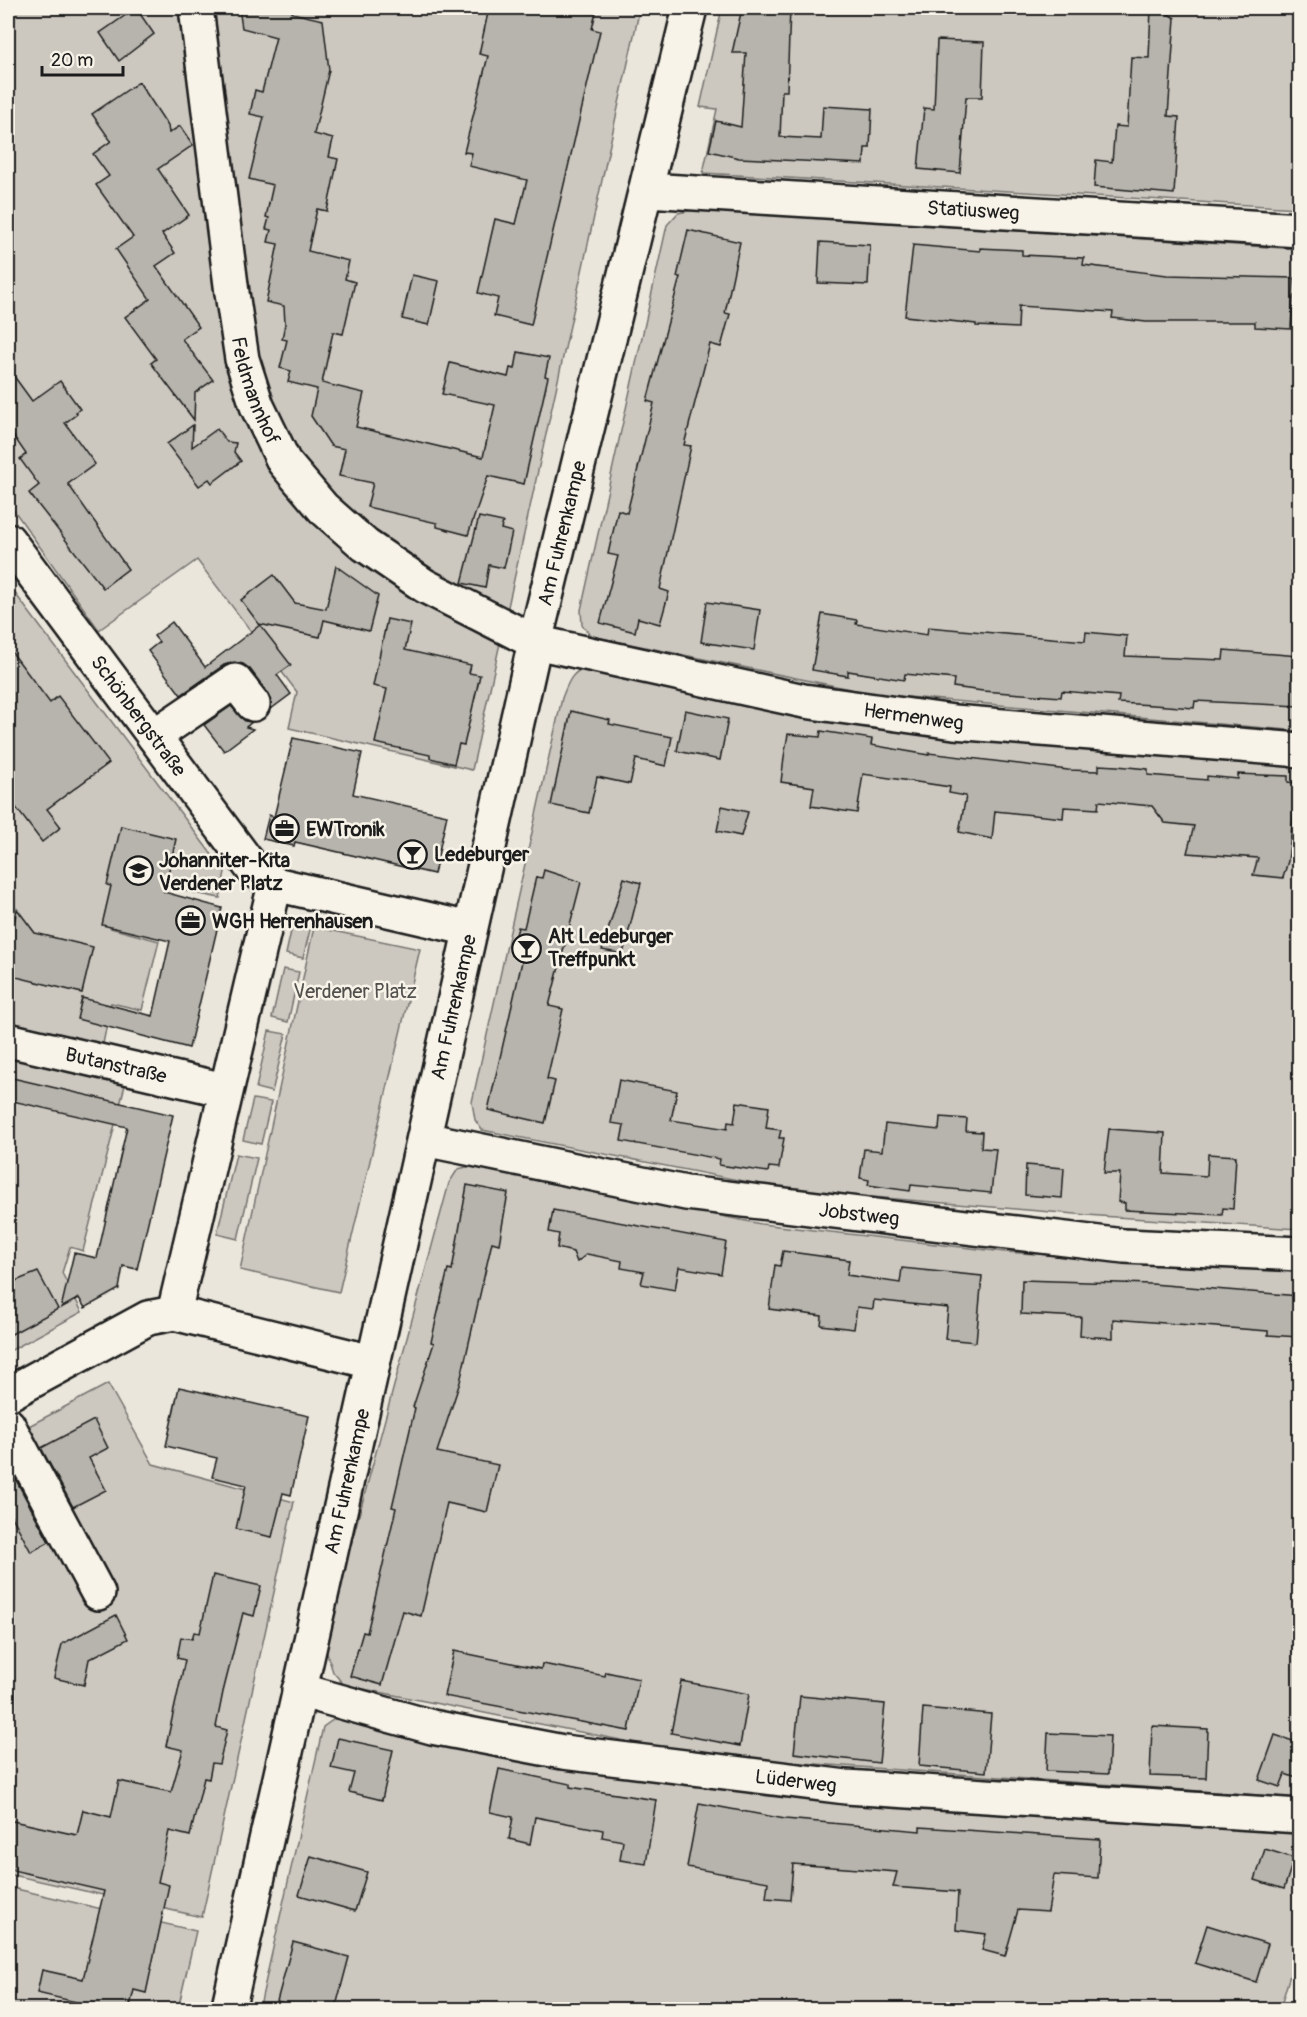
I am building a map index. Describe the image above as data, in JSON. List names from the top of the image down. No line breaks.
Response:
{"streets":{"street":["Statiusweg","Feldmannhof","Am Fuhrenkampe","Schönbergstraße","Hermenweg","Butanstraße","Jobstweg","Lüderweg"]},"crossings":[["Statiusweg","Am Fuhrenkampe"],["Feldmannhof","Am Fuhrenkampe"],["Feldmannhof","Hermenweg"],["Am Fuhrenkampe","Hermenweg"],["Am Fuhrenkampe","Jobstweg"],["Am Fuhrenkampe","Lüderweg"]],"parks":["Verdener Platz"],"places":{"office":["EWTronik","WGH Herrenhausen"],"bar":["Ledeburger","Alt Ledeburger Treffpunkt"],"school or university":["Johanniter-Kita Verdener Platz"]},"scale_bar":"20 m"}
